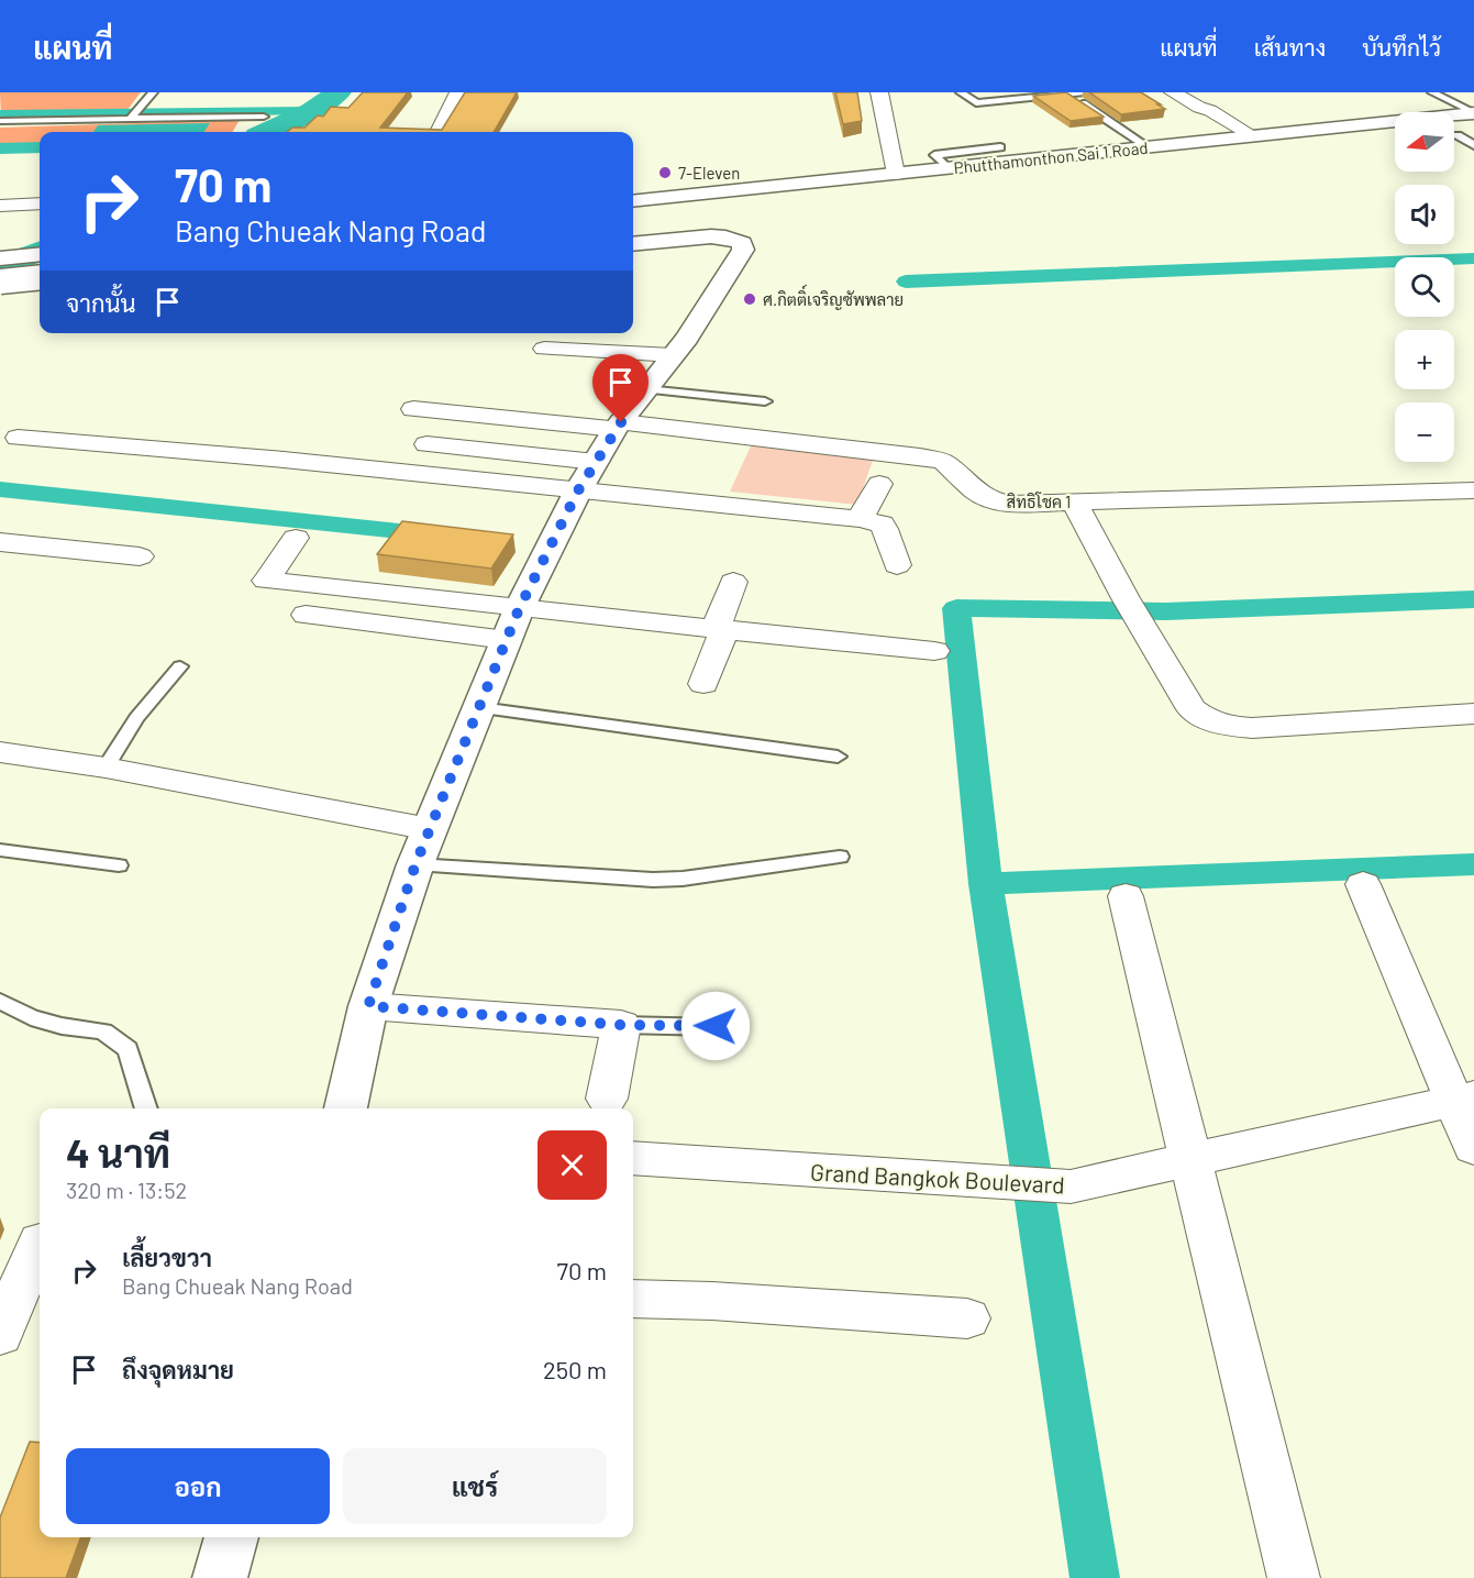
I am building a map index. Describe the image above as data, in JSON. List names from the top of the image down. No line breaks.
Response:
{"streets":{"street":["Phutthamonthon Sai 1 Road","สิทธิโชค 1","Grand Bangkok Boulevard"]},"places":["7-Eleven","ศ.กิตติ์เจริญซัพพลาย"],"north":"left","page":{"header":"แผนที่","nav":["แผนที่","เส้นทาง","บันทึกไว้"],"map_buttons":["+","−"],"turn":["70 m","Bang Chueak Nang Road"],"then":"จากนั้น","heading":["4 นาที","320 m · 13:52"],"list":[{"name":"เลี้ยวขวา","note":"Bang Chueak Nang Road","value":"70 m"},{"name":"ถึงจุดหมาย","value":"250 m"}],"buttons":["ออก","แชร์"]}}
